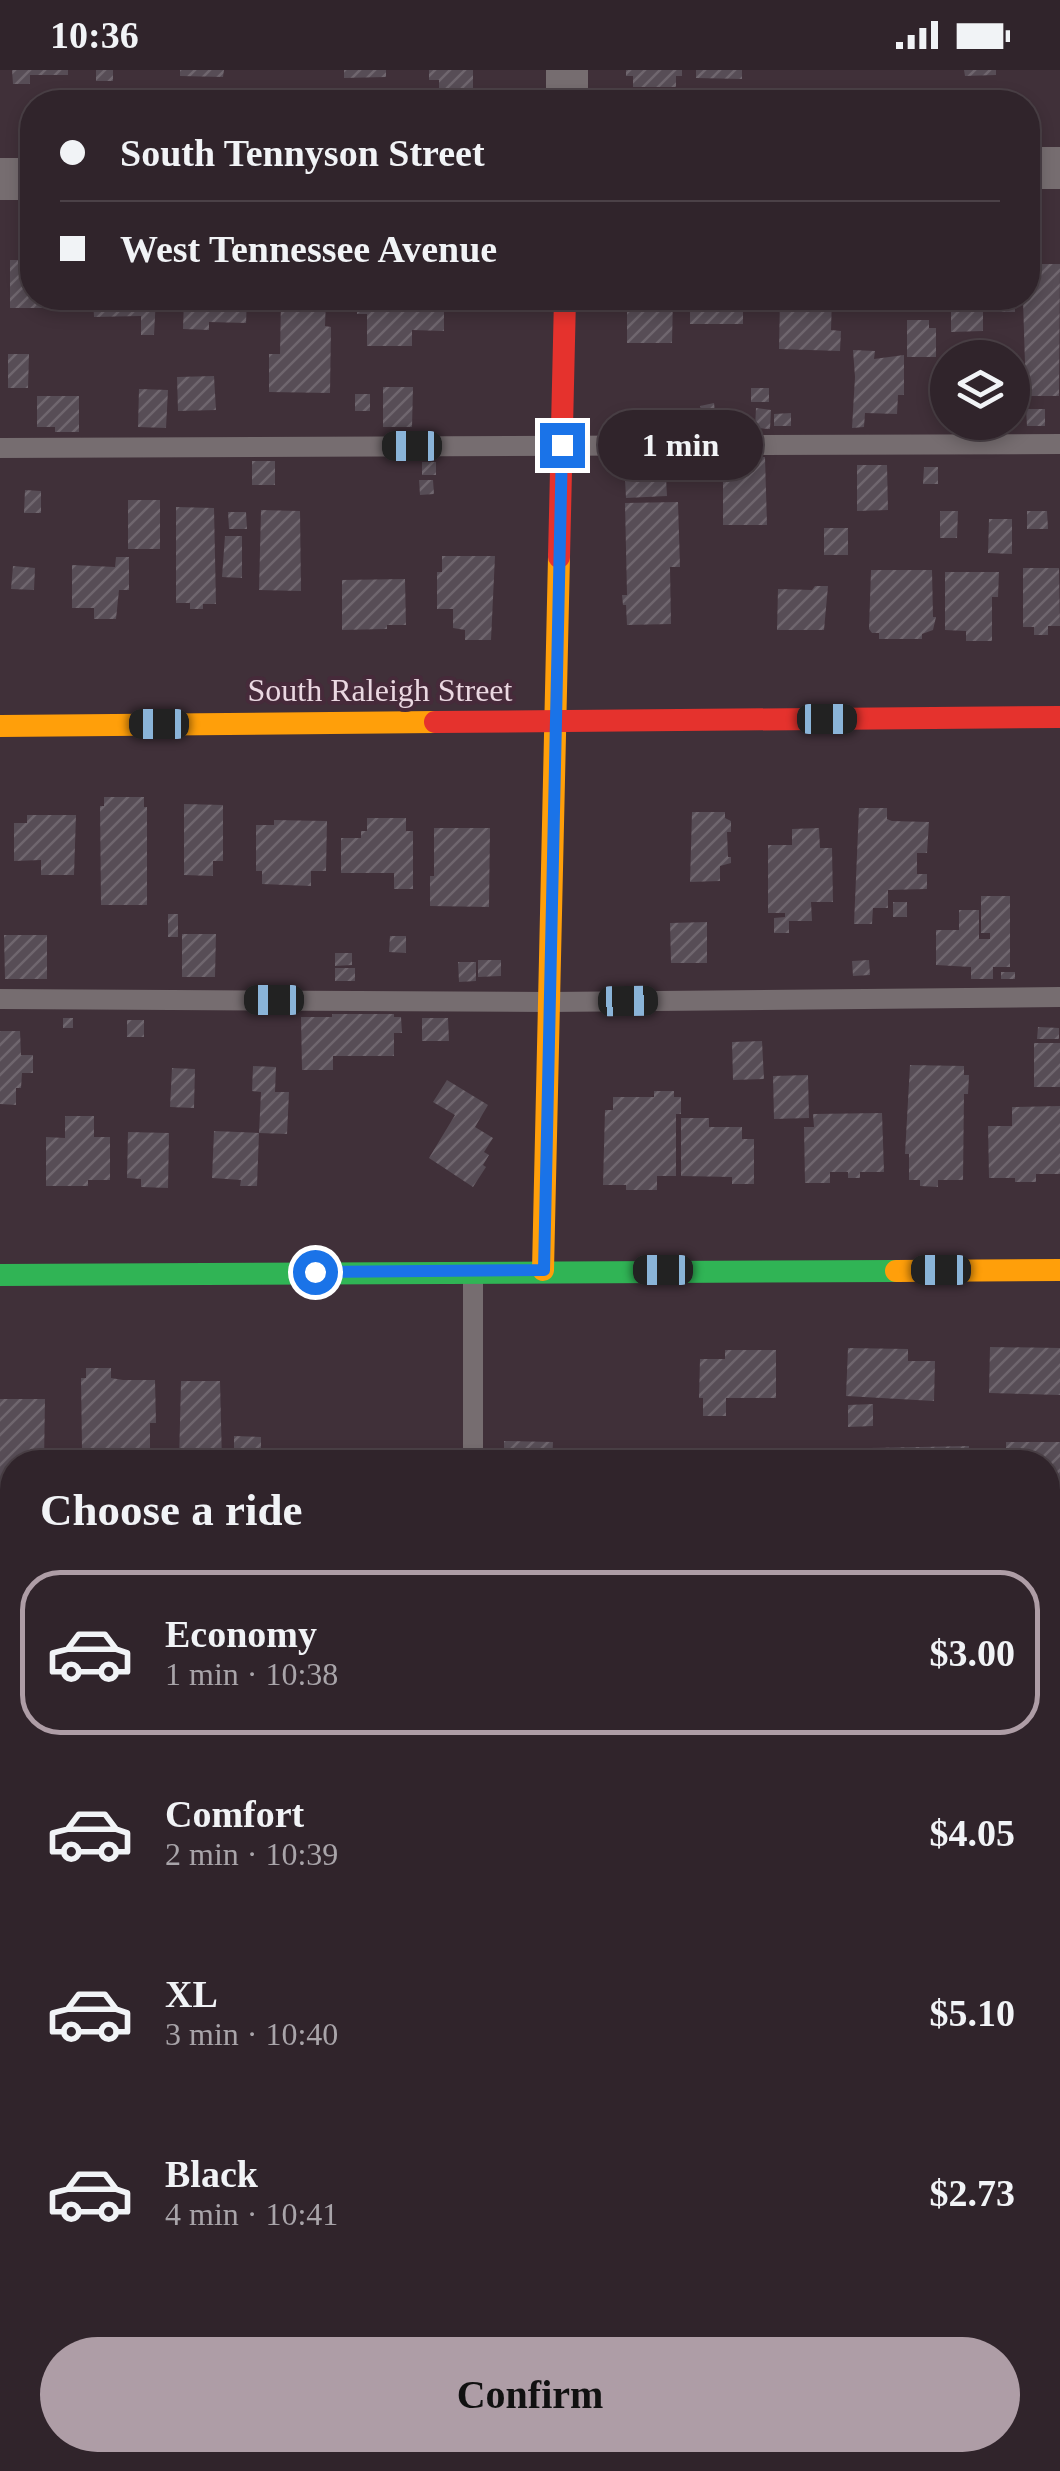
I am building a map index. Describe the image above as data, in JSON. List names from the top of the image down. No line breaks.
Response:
{"streets":{"street":["South Raleigh Street"]},"page":{"status":"10:36","banner":["South Tennyson Street","West Tennessee Avenue"],"bubble":"1 min","heading":"Choose a ride","list":[{"name":"Economy","note":"1 min · 10:38","value":"$3.00"},{"name":"Comfort","note":"2 min · 10:39","value":"$4.05"},{"name":"XL","note":"3 min · 10:40","value":"$5.10"},{"name":"Black","note":"4 min · 10:41","value":"$2.73"}],"buttons":"Confirm"}}
